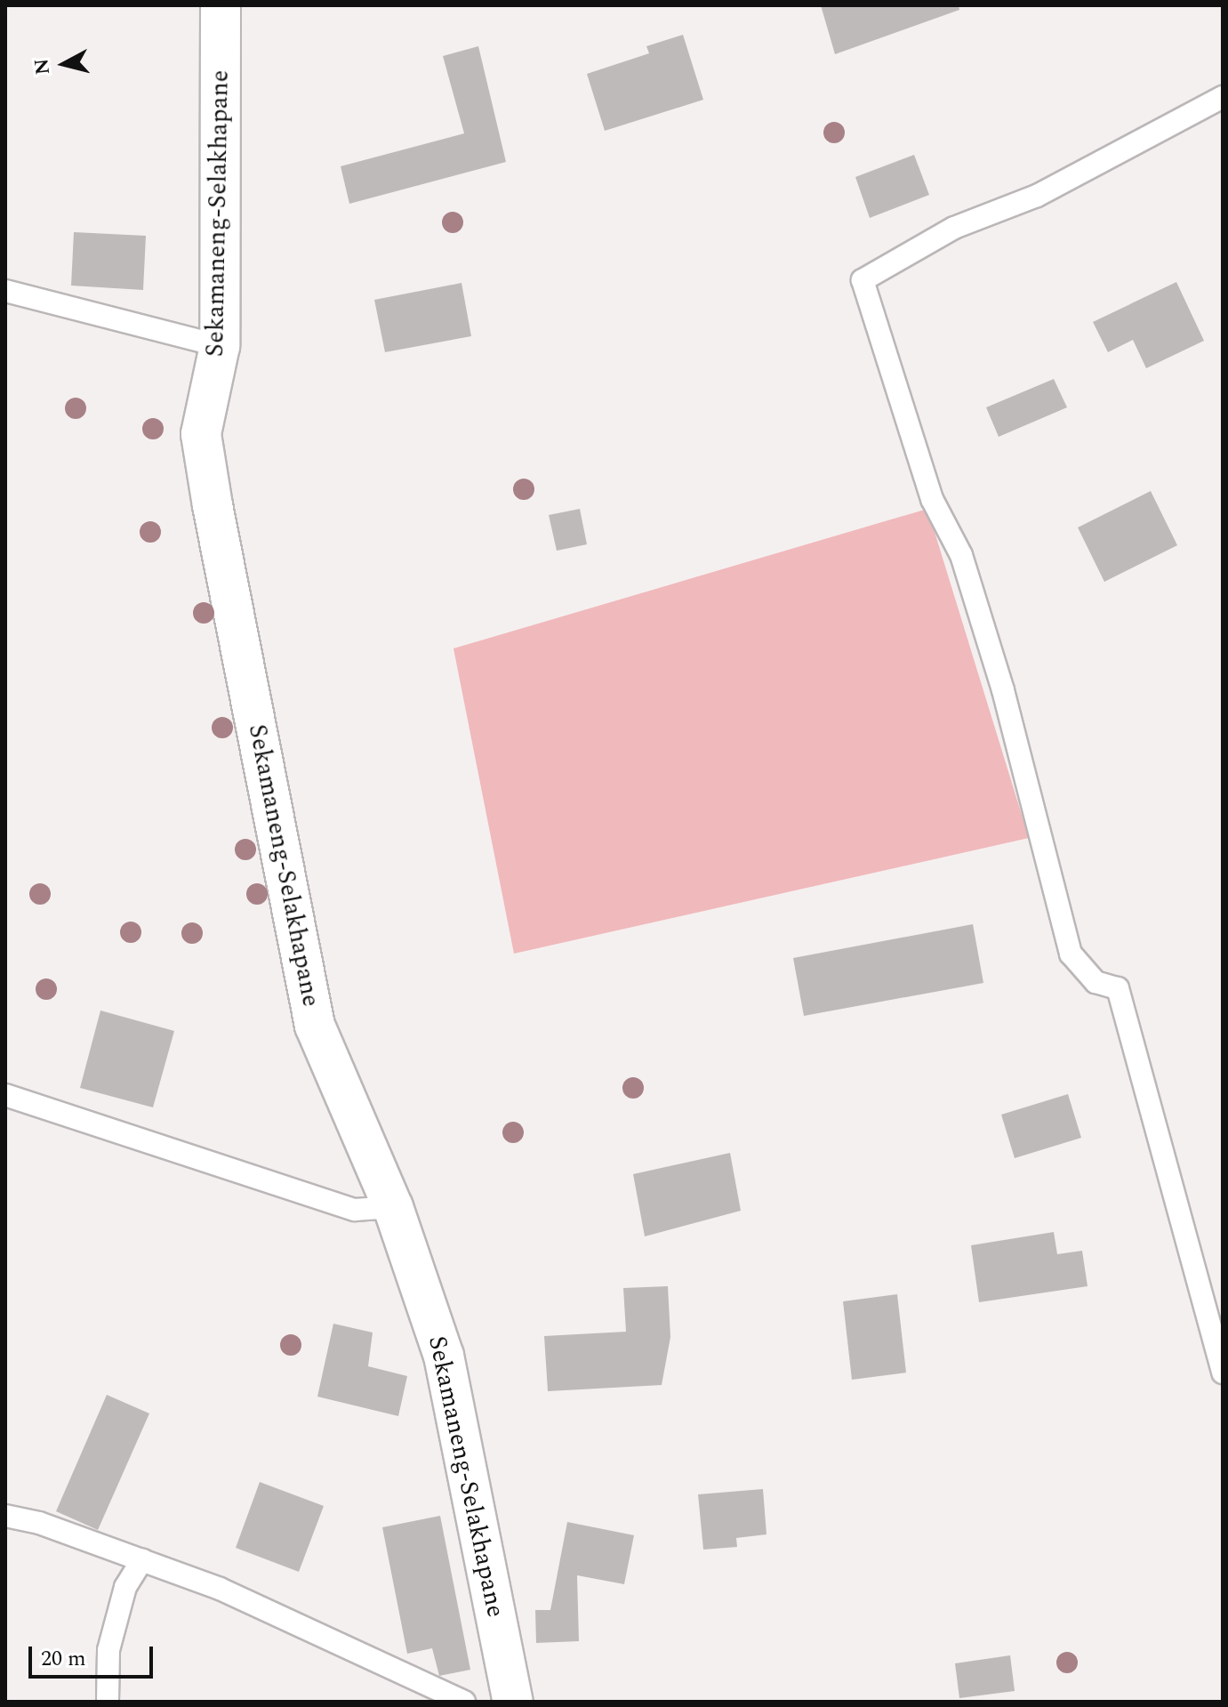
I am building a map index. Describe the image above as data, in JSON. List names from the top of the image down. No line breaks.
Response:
{"streets":{"street":["Sekamaneng-Selakhapane"]},"scale_bar":"20 m","north":"left"}
